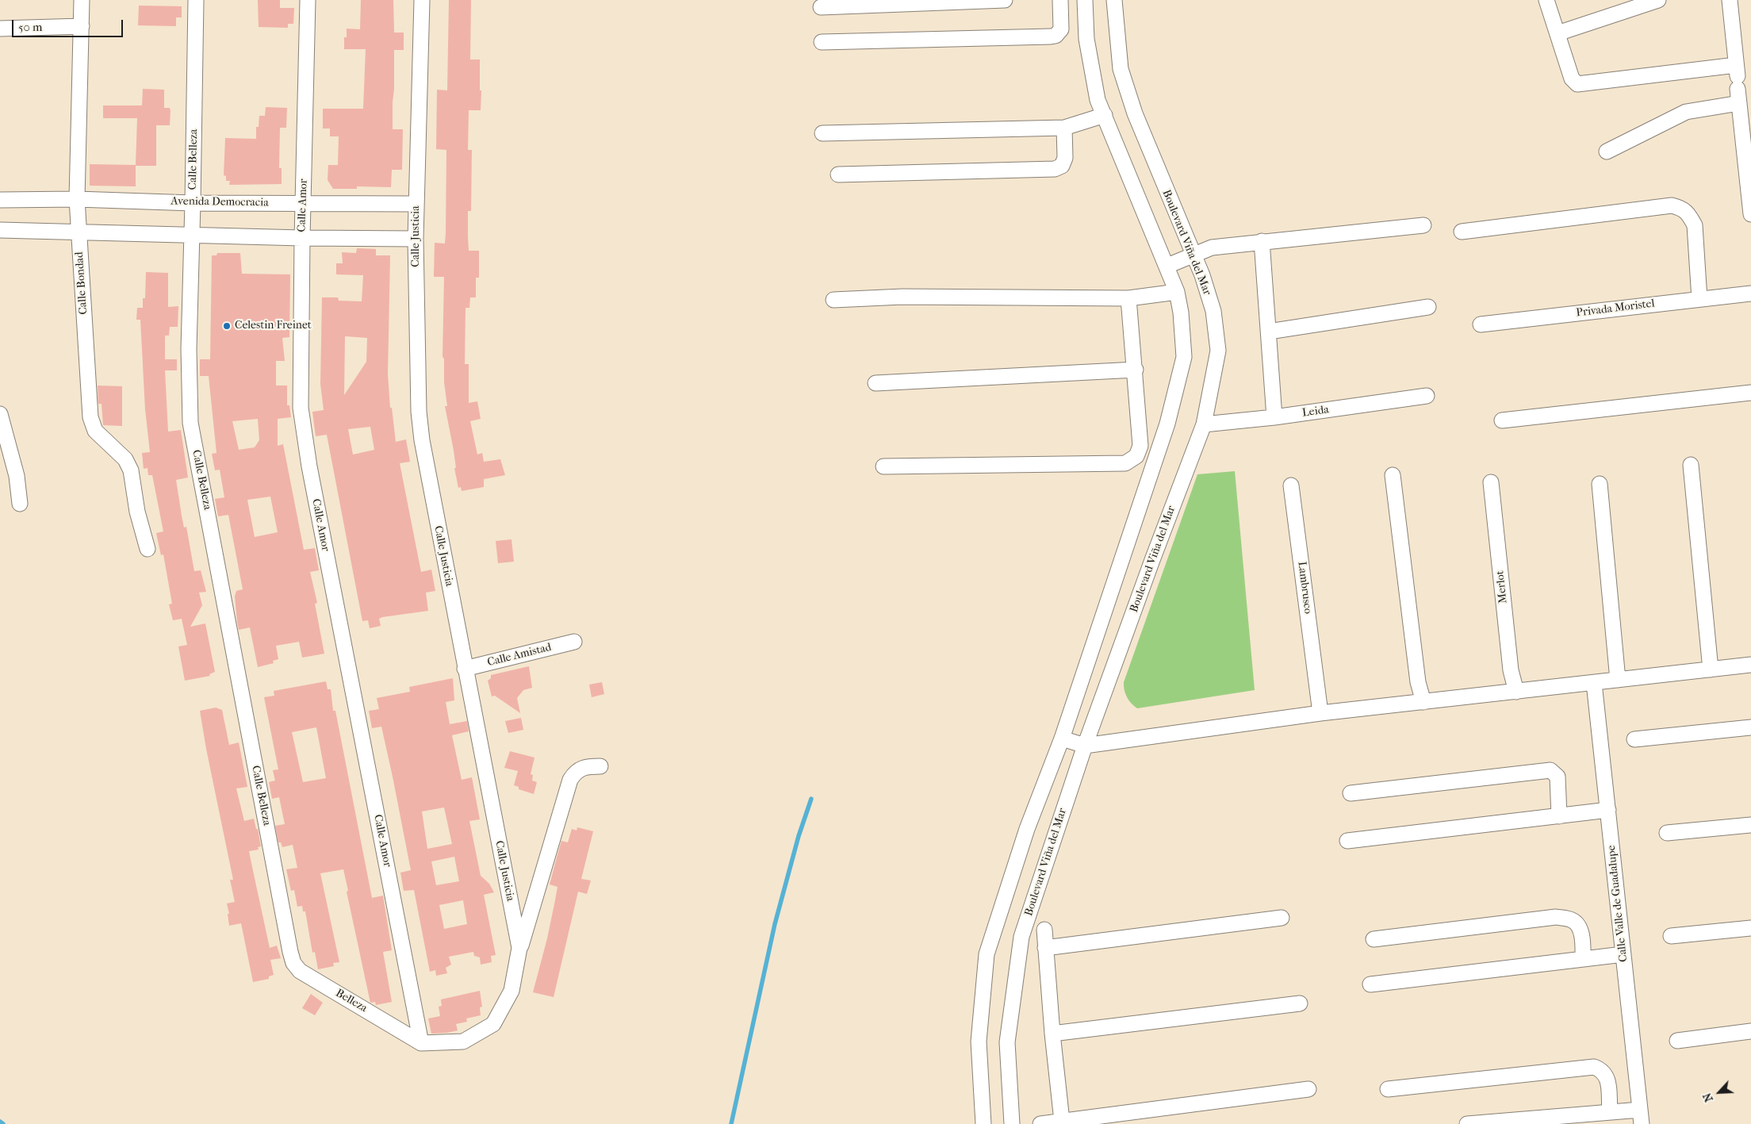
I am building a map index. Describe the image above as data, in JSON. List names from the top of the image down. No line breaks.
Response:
{"streets":{"street":["Calle Belleza","Avenida Democracia","Calle Amor","Calle Justicia","Boulevard Viña del Mar","Calle Bondad","Privada Moristel","Leida","Merlot","Lambrusco","Calle Amistad","Calle Valle de Guadalupe","Belleza"]},"crossings":[["Calle Belleza","Avenida Democracia"],["Calle Belleza","Belleza"],["Avenida Democracia","Calle Amor"],["Avenida Democracia","Calle Justicia"],["Avenida Democracia","Calle Bondad"],["Calle Amor","Calle Justicia"],["Calle Amor","Belleza"],["Calle Justicia","Calle Amistad"],["Calle Justicia","Belleza"],["Boulevard Viña del Mar","Leida"]],"places":["Celestin Freinet"],"scale_bar":"50 m","north":"bottom left"}
